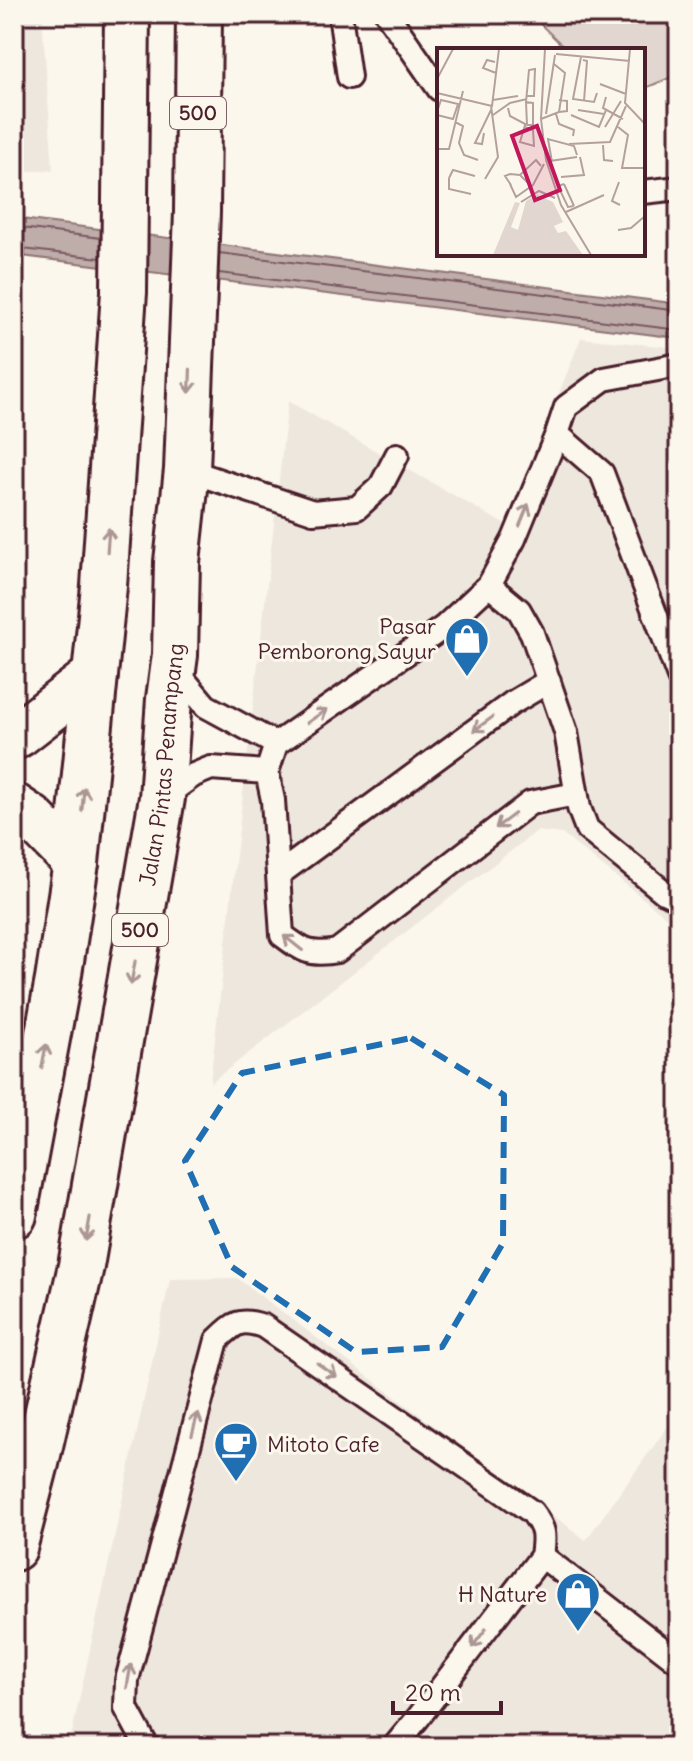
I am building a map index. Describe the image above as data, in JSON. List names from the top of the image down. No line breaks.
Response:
{"streets":{"main road":["500","Jalan Pintas Penampang"]},"places":{"shop":["Pasar Pemborong Sayur","H Nature"],"cafe":["Mitoto Cafe"]},"scale_bar":"20 m"}
